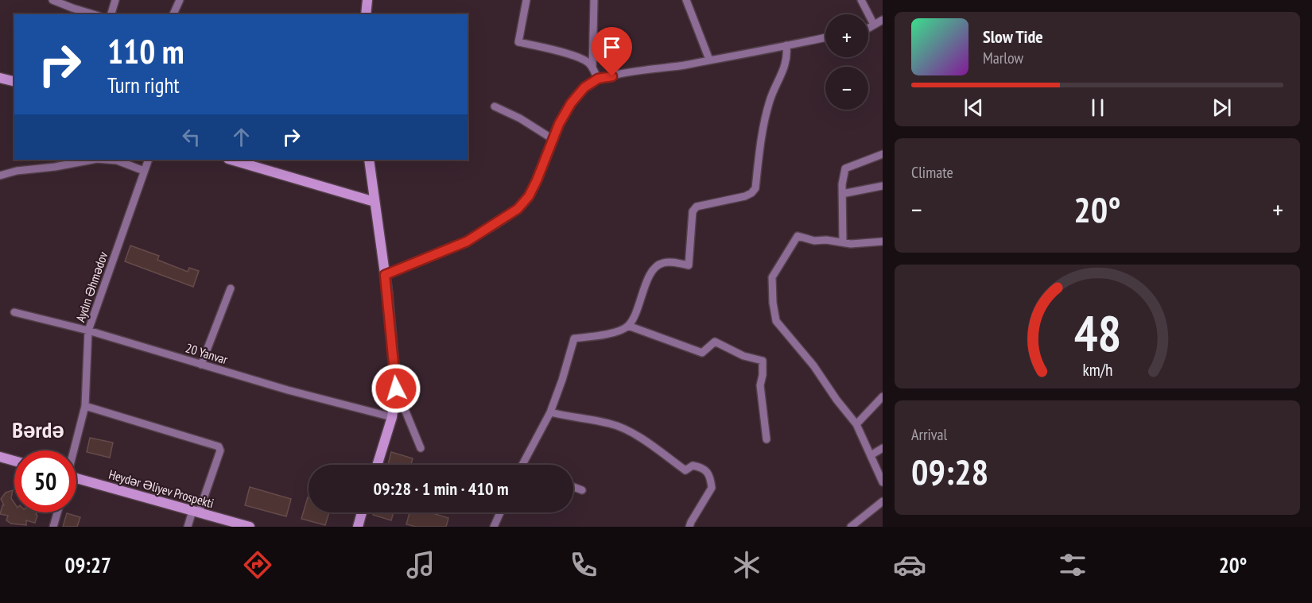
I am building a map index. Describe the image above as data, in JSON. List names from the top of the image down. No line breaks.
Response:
{"streets":{"main road":["Heydər Əliyev Prospekti"],"street":["Aydın Əhmədov","20 Yanvar"]},"crossings":[["Aydın Əhmədov","20 Yanvar"]],"districts":["Bərdə"],"page":{"map_buttons":["+","−"],"turn":["110 m","Turn right"],"song":["Slow Tide","Marlow"],"tile":["Climate",["Arrival","09:28"]],"heat":["−","20°","+"],"limit":"50","trip":"09:28 · 1 min · 410 m","tabs":["09:27","20°"],"gauge":["48","km/h"]}}
